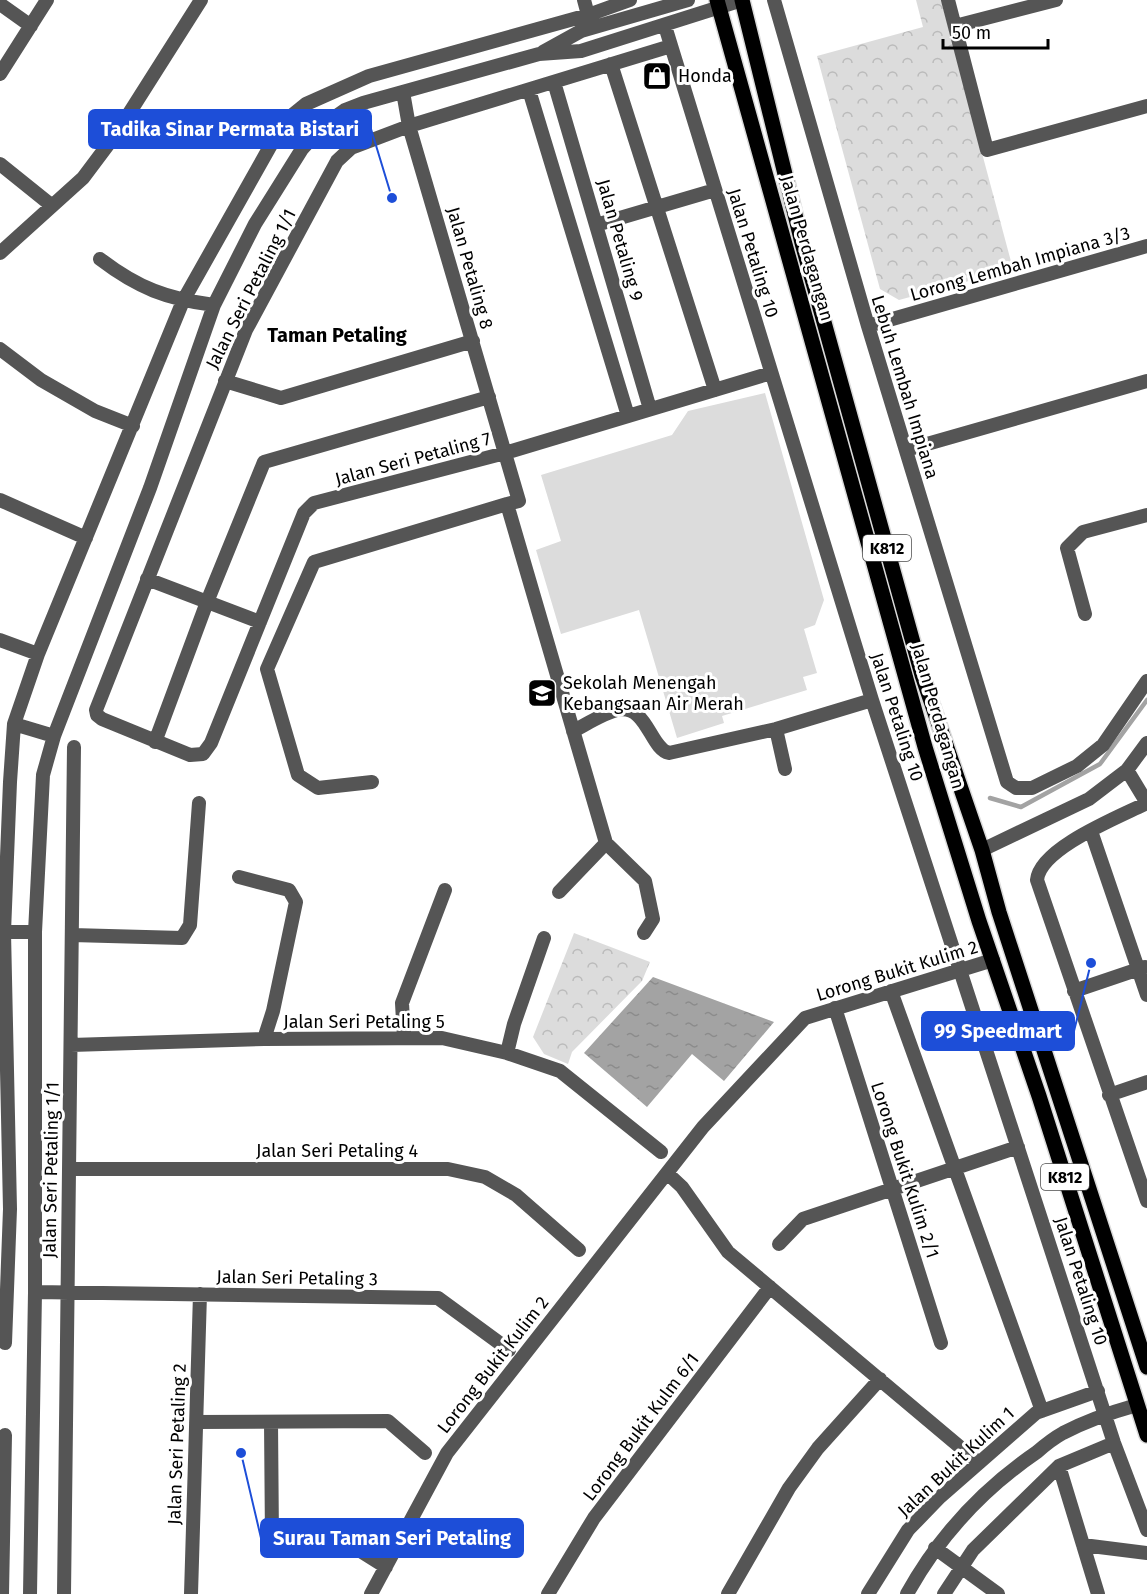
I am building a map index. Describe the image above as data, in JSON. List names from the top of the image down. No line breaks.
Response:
{"streets":{"main road":["Jalan Perdagangan","K812"],"street":["Jalan Petaling 9","Jalan Petaling 10","Lorong Lembah Impiana 3/3","Jalan Petaling 8","Jalan Seri Petaling 1/1","Lebuh Lembah Impiana","Jalan Seri Petaling 7","Lorong Bukit Kulim 2","Jalan Seri Petaling 5","Jalan Seri Petaling 4","Lorong Bukit Kulim 2/1","Jalan Seri Petaling 3","Lorong Bukit Kulm 6/1","Jalan Seri Petaling 2","Jalan Bukit Kulim 1"]},"crossings":[["Jalan Petaling 9","Jalan Seri Petaling 1/1"],["Jalan Petaling 9","Jalan Seri Petaling 7"],["Jalan Perdagangan","Lorong Bukit Kulim 2"],["Jalan Petaling 10","Jalan Seri Petaling 1/1"],["Jalan Petaling 10","Jalan Seri Petaling 7"],["Jalan Petaling 10","Lorong Bukit Kulim 2"],["Jalan Petaling 10","Jalan Bukit Kulim 1"],["Lorong Lembah Impiana 3/3","Lebuh Lembah Impiana"],["Jalan Petaling 8","Jalan Seri Petaling 1/1"],["Jalan Petaling 8","Jalan Seri Petaling 7"],["Jalan Seri Petaling 1/1","Jalan Seri Petaling 7"],["Jalan Seri Petaling 1/1","Jalan Seri Petaling 5"],["Jalan Seri Petaling 1/1","Jalan Seri Petaling 4"],["Jalan Seri Petaling 1/1","Jalan Seri Petaling 3"],["Lorong Bukit Kulim 2","Lorong Bukit Kulim 2/1"],["Jalan Seri Petaling 3","Jalan Seri Petaling 2"]],"districts":["Taman Petaling"],"places":{"shop":["Honda"],"other":["Tadika Sinar Permata Bistari","99 Speedmart","Surau Taman Seri Petaling"],"school or university":["Sekolah Menengah Kebangsaan Air Merah"]},"scale_bar":"50 m"}
